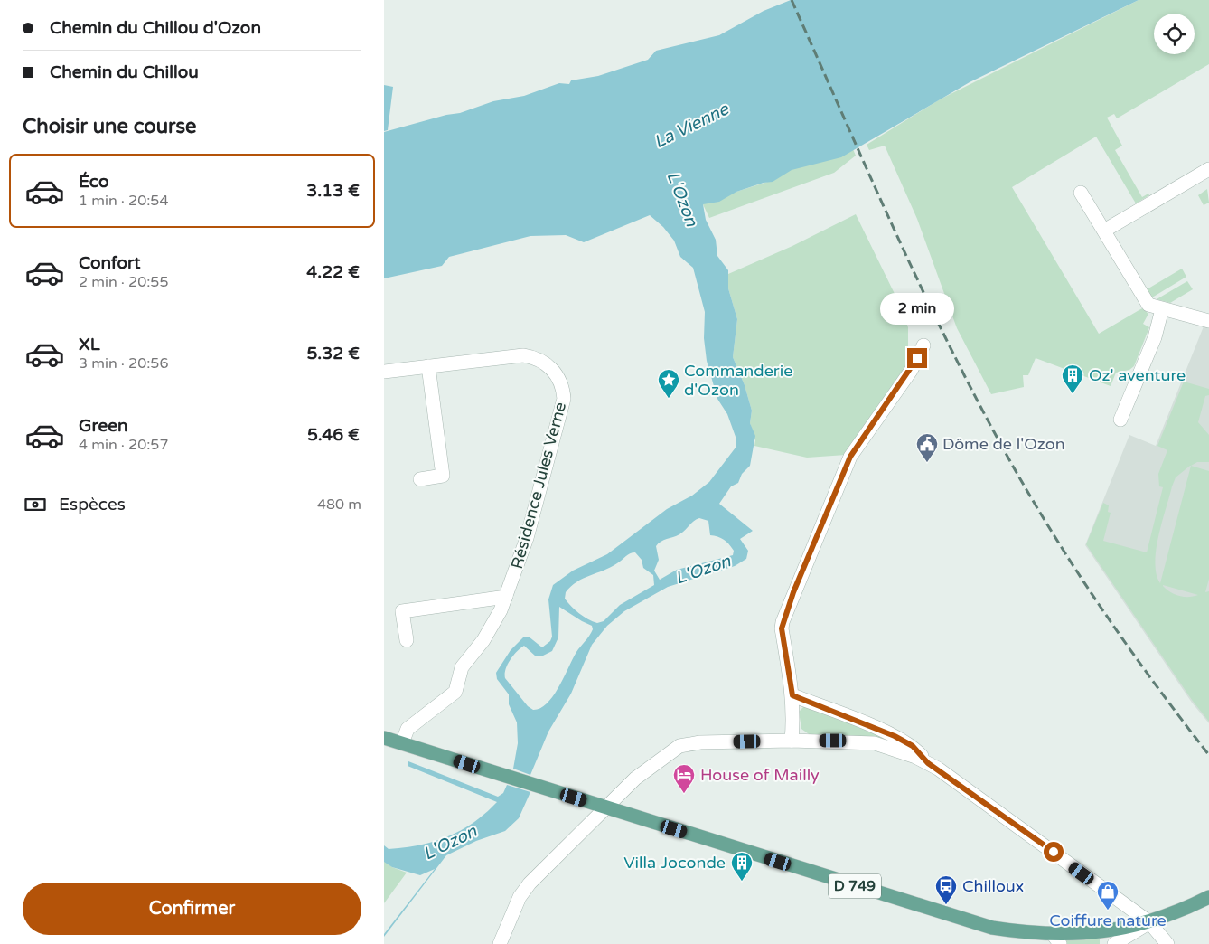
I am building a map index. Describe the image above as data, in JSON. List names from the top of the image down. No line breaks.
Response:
{"streets":{"main road":["D 749"],"street":["Résidence Jules Verne"]},"crossings":[["Résidence Jules Verne","D 749"]],"water":["La Vienne","L'Ozon"],"places":{"building":["Oz' aventure","Villa Joconde"],"place":["Commanderie d'Ozon"],"public building":["Dôme de l'Ozon"],"hotel":["House of Mailly"],"bus stop":["Chilloux"],"shop":["Coiffure nature"]},"page":{"banner":["Chemin du Chillou d'Ozon","Chemin du Chillou"],"heading":"Choisir une course","list":[{"name":"Éco","note":"1 min · 20:54","value":"3.13 €"},{"name":"Confort","note":"2 min · 20:55","value":"4.22 €"},{"name":"XL","note":"3 min · 20:56","value":"5.32 €"},{"name":"Green","note":"4 min · 20:57","value":"5.46 €"}],"bubble":"2 min","pay":["Espèces","480 m"],"buttons":"Confirmer"}}
